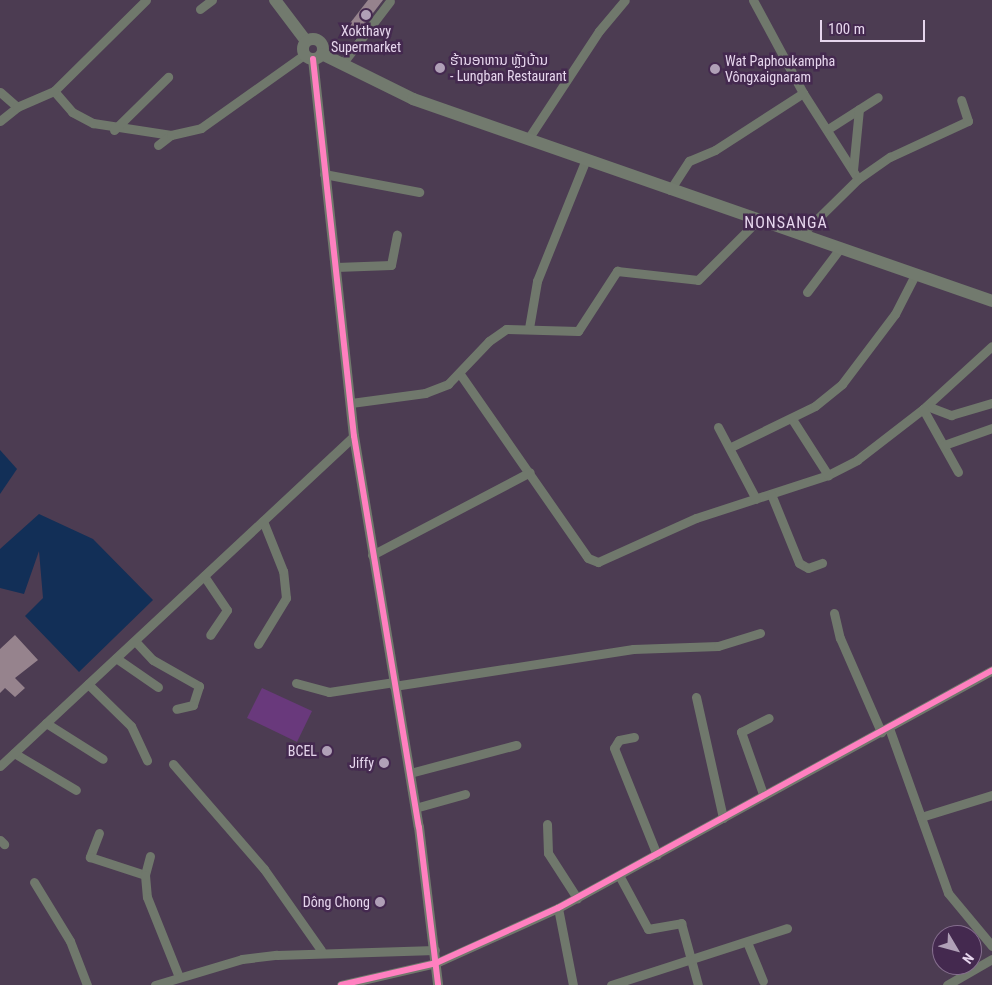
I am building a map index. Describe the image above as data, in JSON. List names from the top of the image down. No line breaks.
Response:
{"districts":["NONSANGA"],"places":["Xokthavy Supermarket","ຮ້ານອາຫານ ຫຼັງບ້ານ - Lungban Restaurant","Wat Paphoukampha Vôngxaignaram","BCEL","Jiffy","Dông Chong"],"scale_bar":"100 m","north":"bottom right"}
